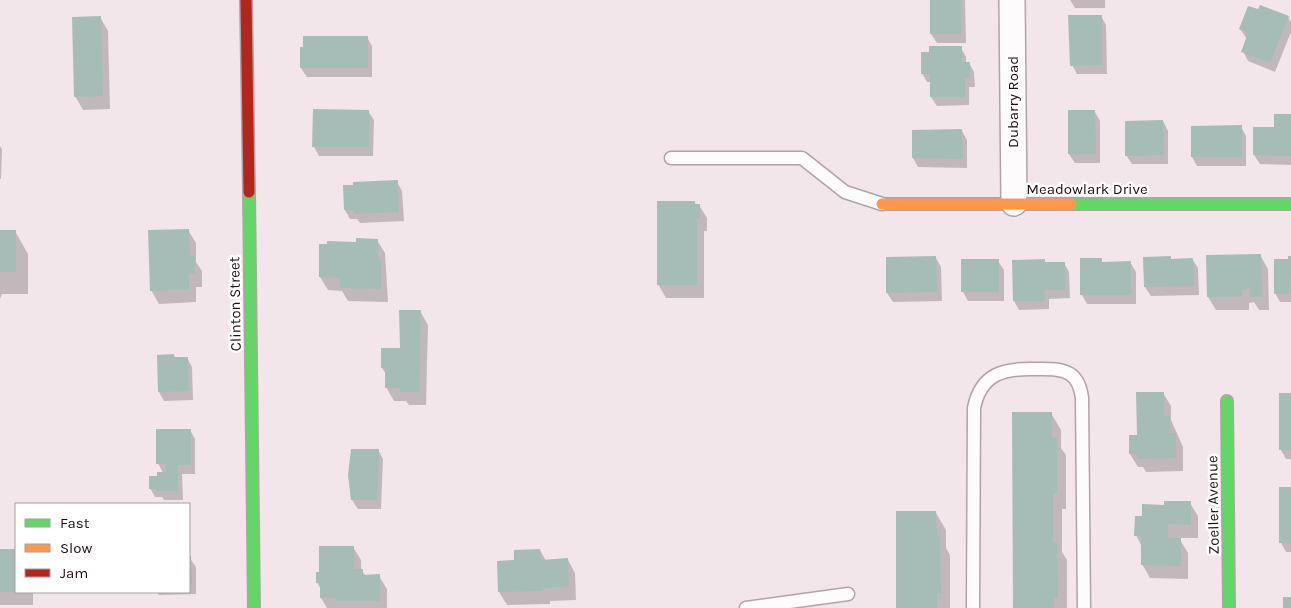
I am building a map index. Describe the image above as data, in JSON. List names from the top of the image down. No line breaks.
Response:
{"streets":{"street":["Dubarry Road","Meadowlark Drive","Clinton Street","Zoeller Avenue"]},"crossings":[["Dubarry Road","Meadowlark Drive"]],"legend":["Fast","Slow","Jam"]}
